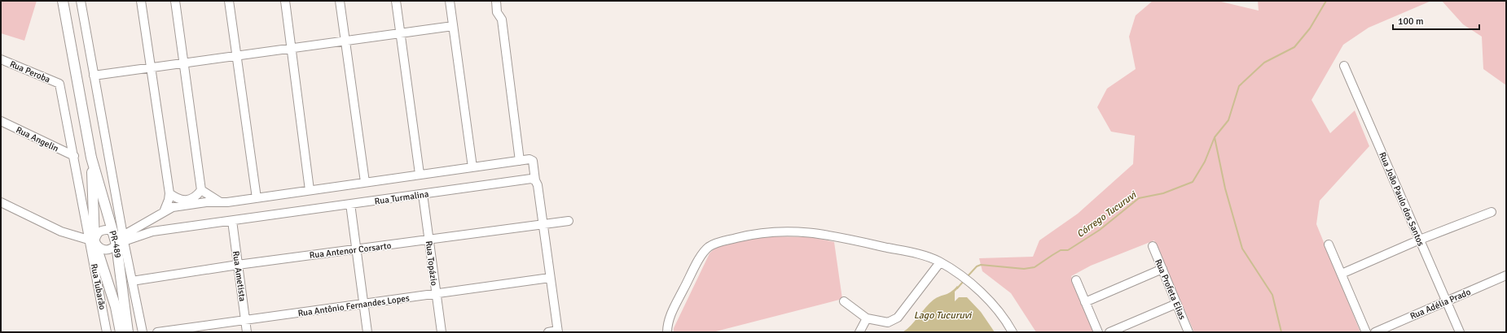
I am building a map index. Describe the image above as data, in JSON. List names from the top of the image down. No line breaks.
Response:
{"streets":{"main road":["PR-489"],"street":["Rua Peroba","Rua Angelin","Rua Turmalina","Rua João Paulo dos Santos","Rua Antenor Corsarto","Rua Topázio","Rua Ametista","Rua Tubarão","Rua Profeta Elias","Rua Adélia Prado","Rua Antônio Fernandes Lopes"]},"crossings":[["Rua Peroba","Rua Tubarão"],["Rua Angelin","Rua Tubarão"],["Rua Turmalina","PR-489"],["Rua Turmalina","Rua Topázio"],["Rua Turmalina","Rua Ametista"],["Rua Turmalina","Rua Tubarão"],["Rua João Paulo dos Santos","Rua Adélia Prado"],["PR-489","Rua Tubarão"],["Rua Antenor Corsarto","Rua Topázio"],["Rua Antenor Corsarto","Rua Ametista"],["Rua Topázio","Rua Antônio Fernandes Lopes"],["Rua Ametista","Rua Antônio Fernandes Lopes"]],"water":["Córrego Tucuruvi","Lago Tucuruvi"],"scale_bar":"100 m"}
